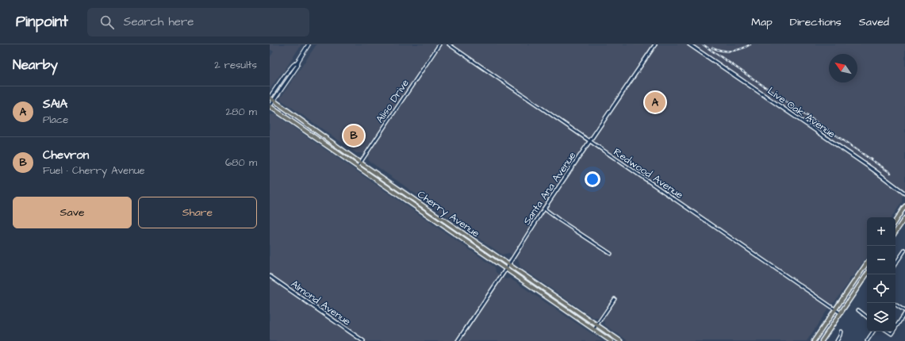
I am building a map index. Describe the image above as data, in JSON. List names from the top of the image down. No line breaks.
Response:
{"streets":{"main road":["Cherry Avenue"],"street":["Aliso Drive","Live Oak Avenue","Redwood Avenue","Santa Ana Avenue","Almond Avenue"]},"crossings":[["Aliso Drive","Cherry Avenue"],["Redwood Avenue","Santa Ana Avenue"],["Santa Ana Avenue","Cherry Avenue"]],"north":"top left","page":{"header":"Pinpoint","search":"Search here","nav":["Map","Directions","Saved"],"heading":["Nearby","2 results"],"list":[{"mark":"A","name":"SAIA","note":"Place","value":"280 m"},{"mark":"B","name":"Chevron","note":"Fuel · Cherry Avenue","value":"680 m"}],"pins":["A","B"],"buttons":["Save","Share"],"map_buttons":["+","−"]}}
